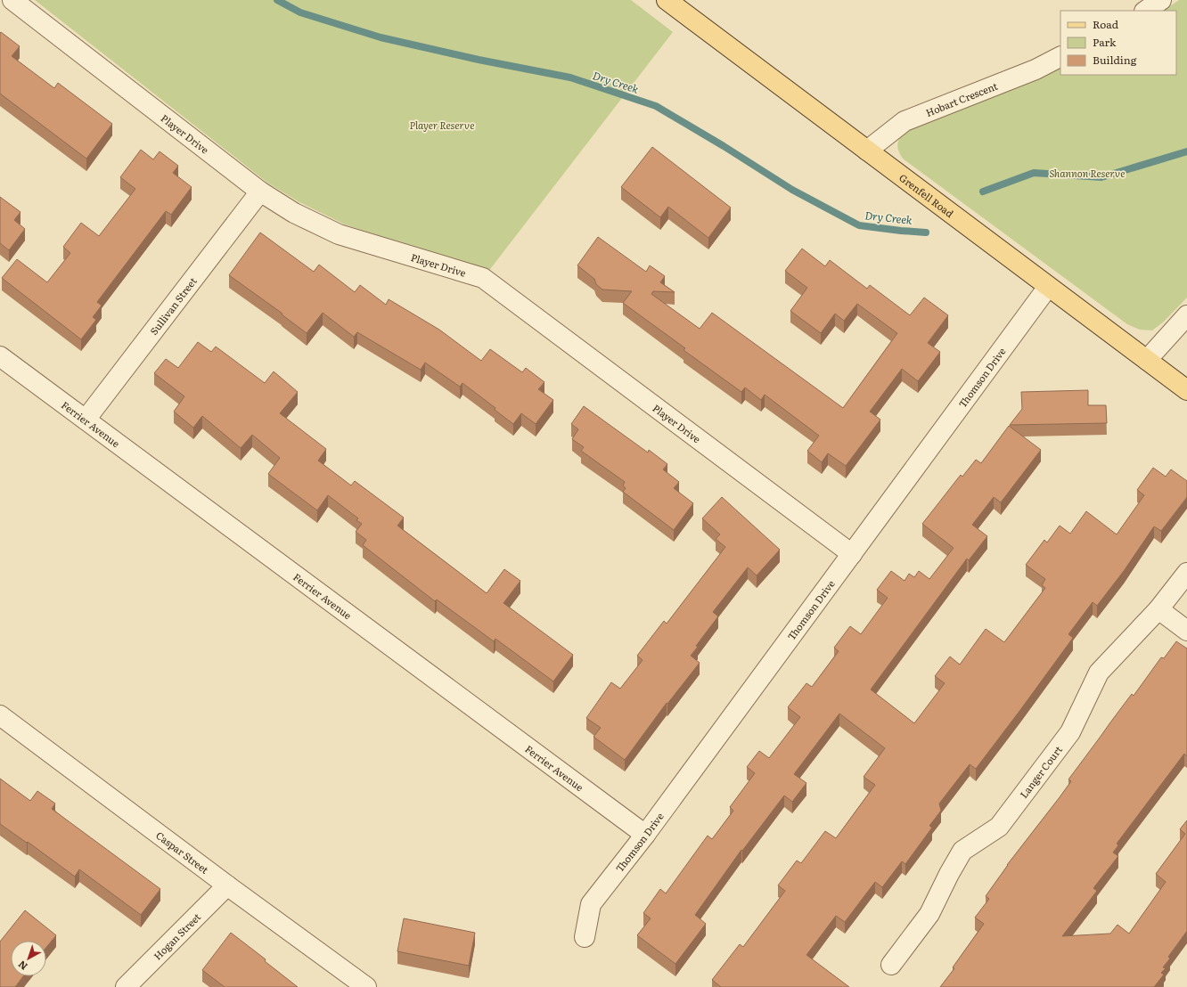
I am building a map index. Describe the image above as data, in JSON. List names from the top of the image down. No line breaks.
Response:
{"streets":{"main road":["Grenfell Road"],"street":["Hobart Crescent","Player Drive","Sullivan Street","Thomson Drive","Ferrier Avenue","Langer Court","Caspar Street","Hogan Street"]},"crossings":[["Hobart Crescent","Grenfell Road"],["Player Drive","Sullivan Street"],["Player Drive","Thomson Drive"],["Grenfell Road","Thomson Drive"],["Sullivan Street","Ferrier Avenue"],["Thomson Drive","Ferrier Avenue"],["Caspar Street","Hogan Street"]],"water":["Dry Creek"],"parks":["Player Reserve","Shannon Reserve"],"legend":["Road","Park","Building"],"north":"bottom left"}
